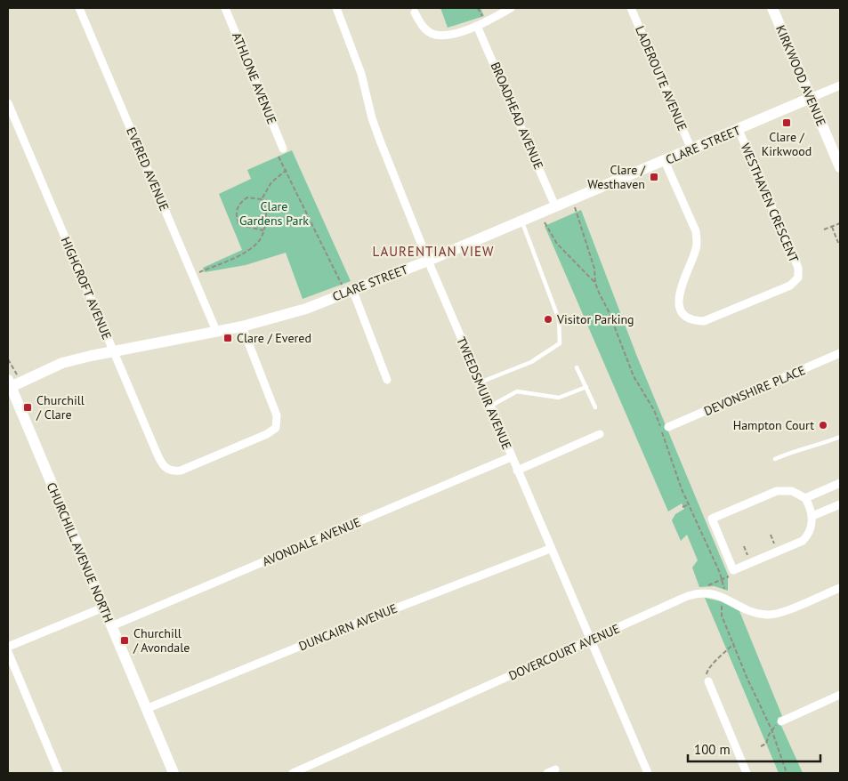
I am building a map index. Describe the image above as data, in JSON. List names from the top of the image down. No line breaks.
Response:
{"streets":{"street":["KIRKWOOD AVENUE","ATHLONE AVENUE","LADEROUTE AVENUE","BROADHEAD AVENUE","CLARE STREET","EVERED AVENUE","WESTHAVEN CRESCENT","HIGHCROFT AVENUE","DEVONSHIRE PLACE","TWEEDSMUIR AVENUE","AVONDALE AVENUE","CHURCHILL AVENUE NORTH","DUNCAIRN AVENUE","DOVERCOURT AVENUE"]},"crossings":[["KIRKWOOD AVENUE","CLARE STREET"],["LADEROUTE AVENUE","CLARE STREET"],["BROADHEAD AVENUE","CLARE STREET"],["CLARE STREET","EVERED AVENUE"],["CLARE STREET","WESTHAVEN CRESCENT"],["CLARE STREET","HIGHCROFT AVENUE"],["CLARE STREET","TWEEDSMUIR AVENUE"],["CLARE STREET","CHURCHILL AVENUE NORTH"],["TWEEDSMUIR AVENUE","AVONDALE AVENUE"],["TWEEDSMUIR AVENUE","DUNCAIRN AVENUE"],["TWEEDSMUIR AVENUE","DOVERCOURT AVENUE"],["AVONDALE AVENUE","CHURCHILL AVENUE NORTH"],["CHURCHILL AVENUE NORTH","DUNCAIRN AVENUE"]],"districts":["LAURENTIAN VIEW"],"parks":["Clare Gardens Park"],"places":{"transit":["Clare / Kirkwood","Clare / Westhaven","Clare / Evered","Churchill / Clare","Churchill / Avondale"],"other":["Visitor Parking","Hampton Court"]},"scale_bar":"100 m"}
